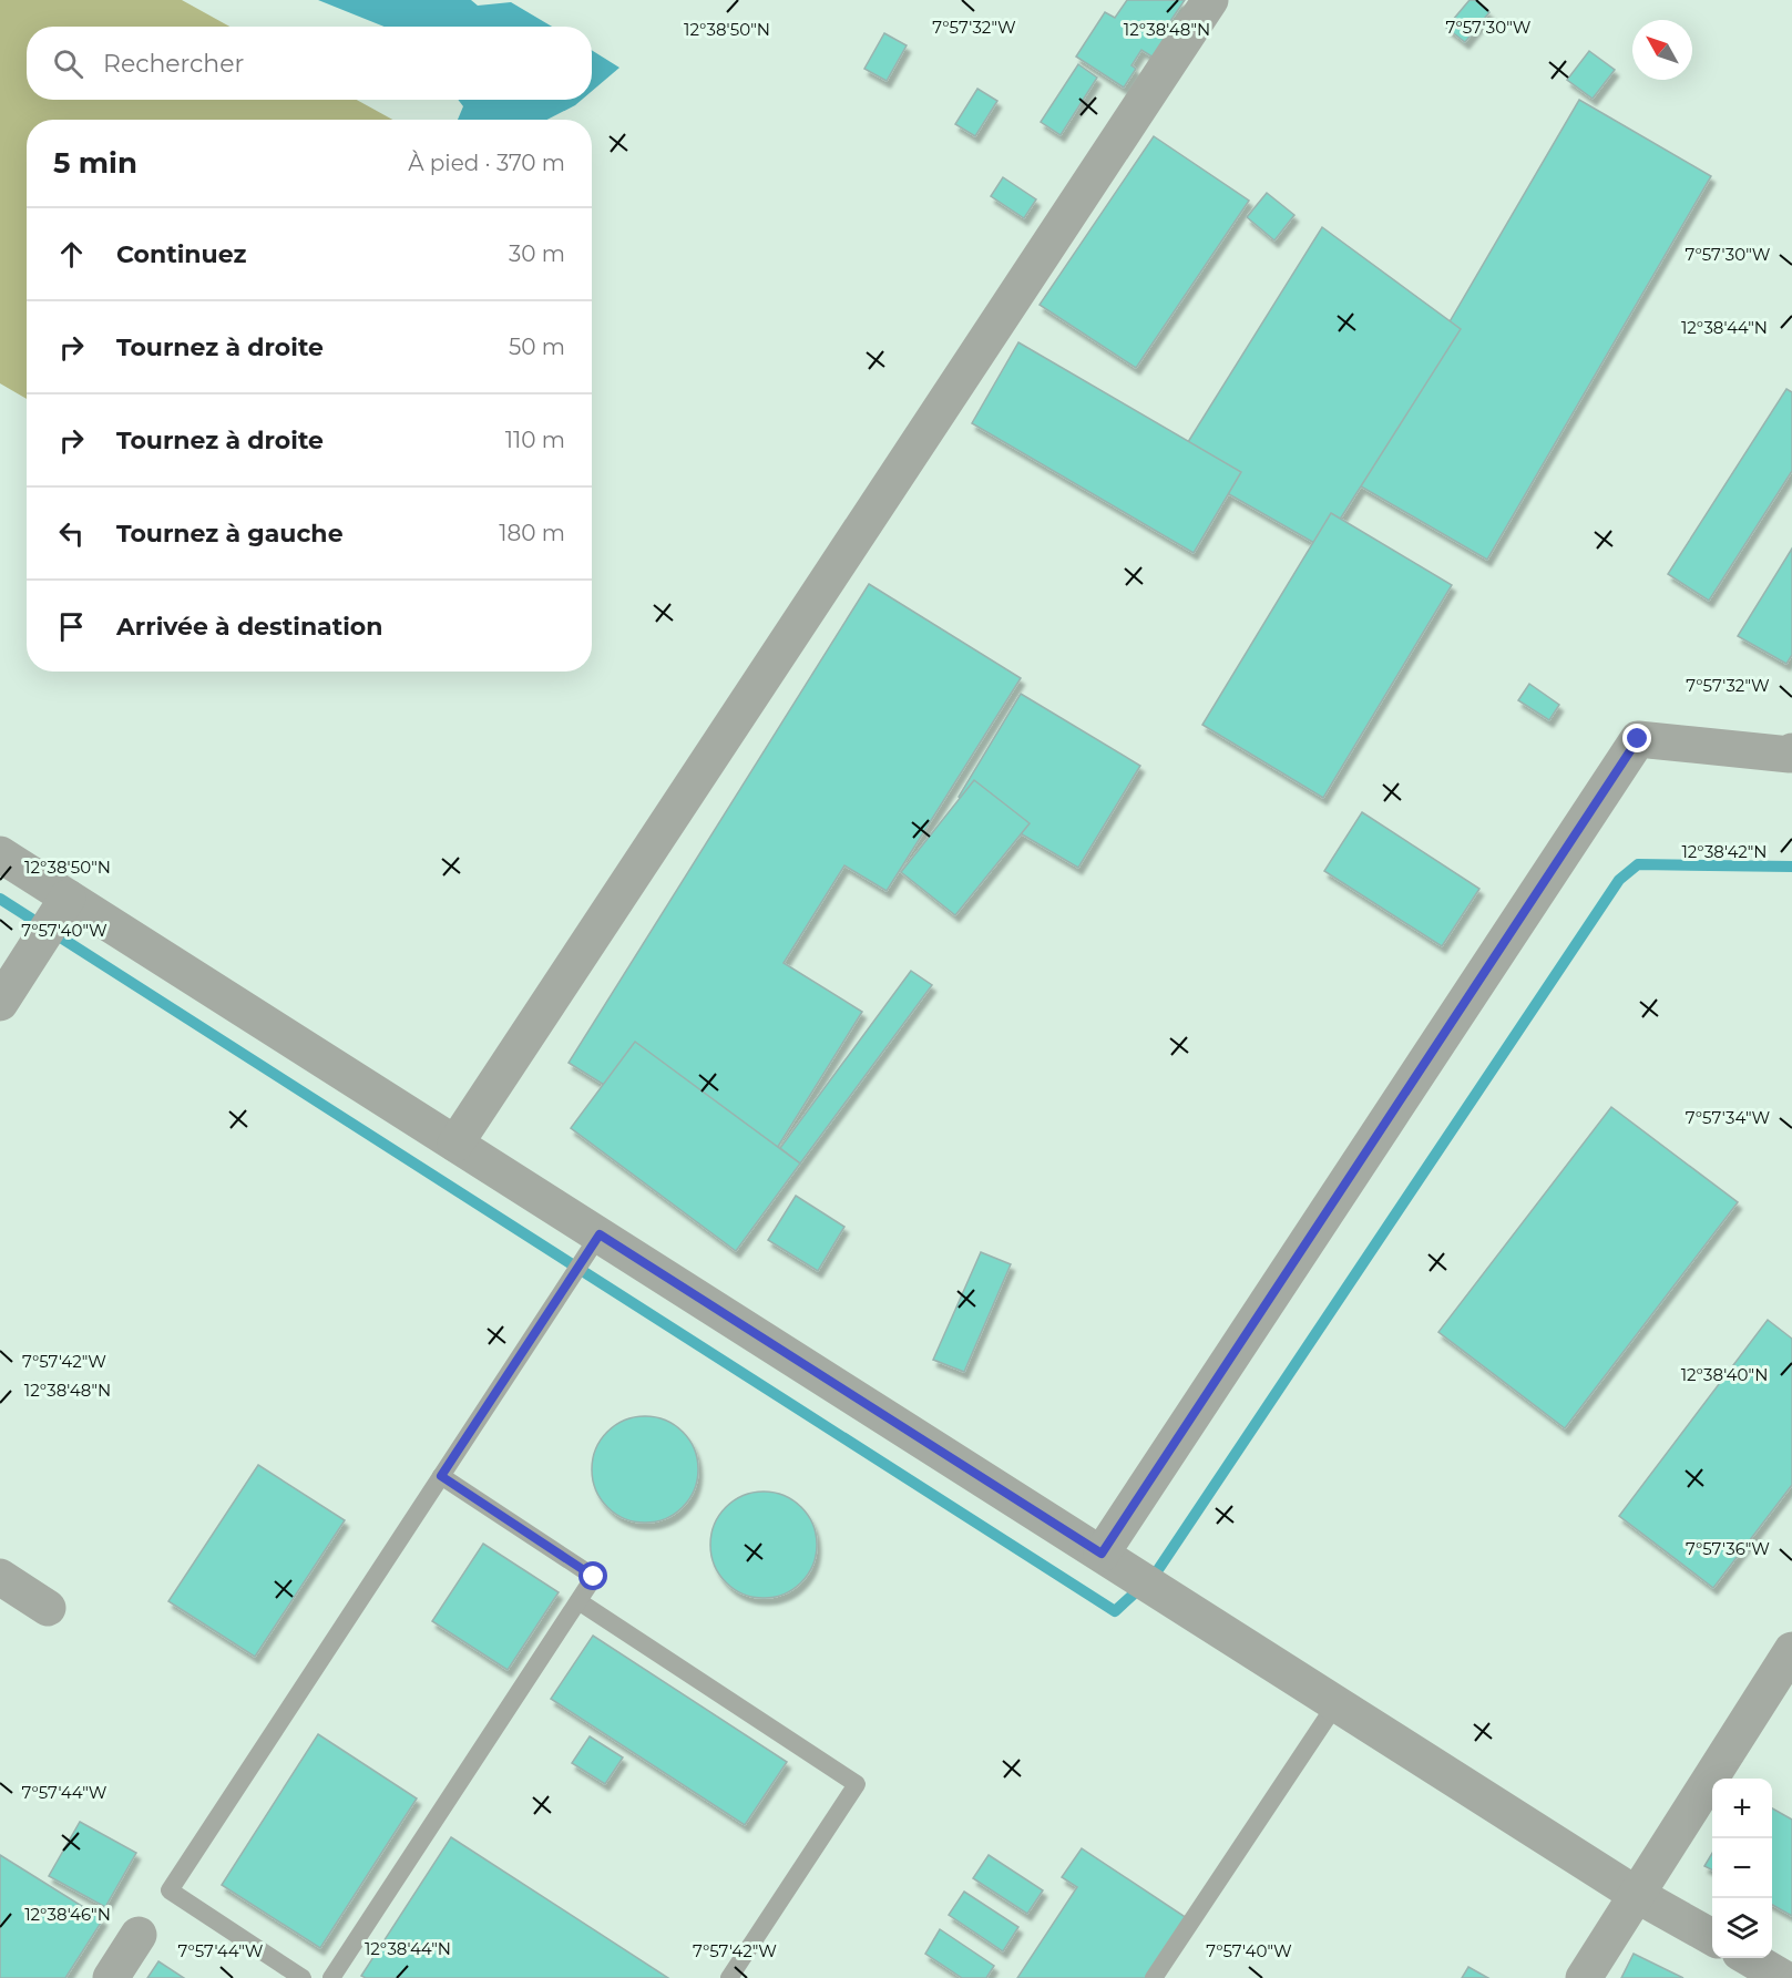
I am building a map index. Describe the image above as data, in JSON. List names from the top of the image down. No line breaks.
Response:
{"north":"top left","page":{"search":"Rechercher","heading":["5 min","À pied · 370 m"],"list":[["Continuez","30 m"],["Tournez à droite","50 m"],["Tournez à droite","110 m"],["Tournez à gauche","180 m"],"Arrivée à destination"],"map_buttons":["+","−"]},"coordinates":["7°57'30\"W","7°57'32\"W","12°38'50\"N","12°38'48\"N","12°38'44\"N","12°38'42\"N","7°57'40\"W","7°57'34\"W","7°57'42\"W","12°38'40\"N","7°57'36\"W","7°57'44\"W","12°38'46\"N"]}
